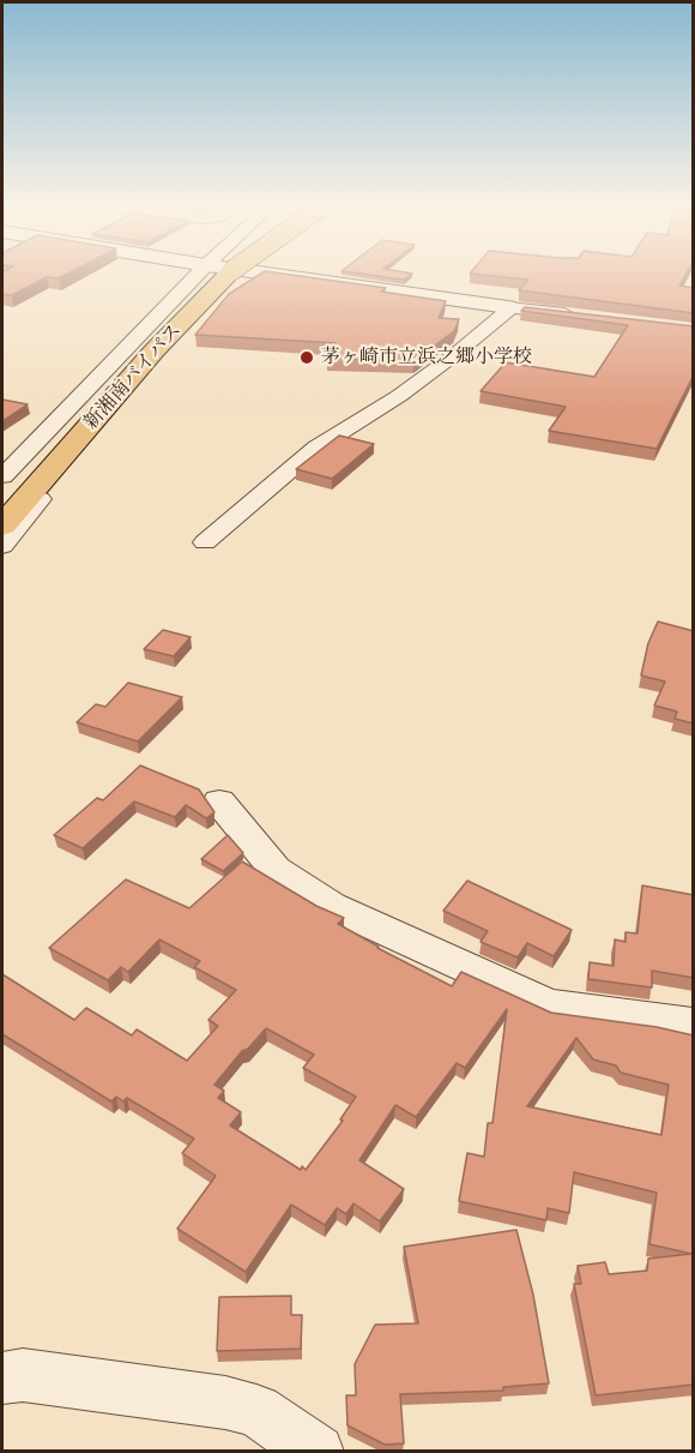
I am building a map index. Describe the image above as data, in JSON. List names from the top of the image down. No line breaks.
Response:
{"streets":{"highway":["新湘南バイパス"]},"places":["茅ヶ崎市立浜之郷小学校"]}
